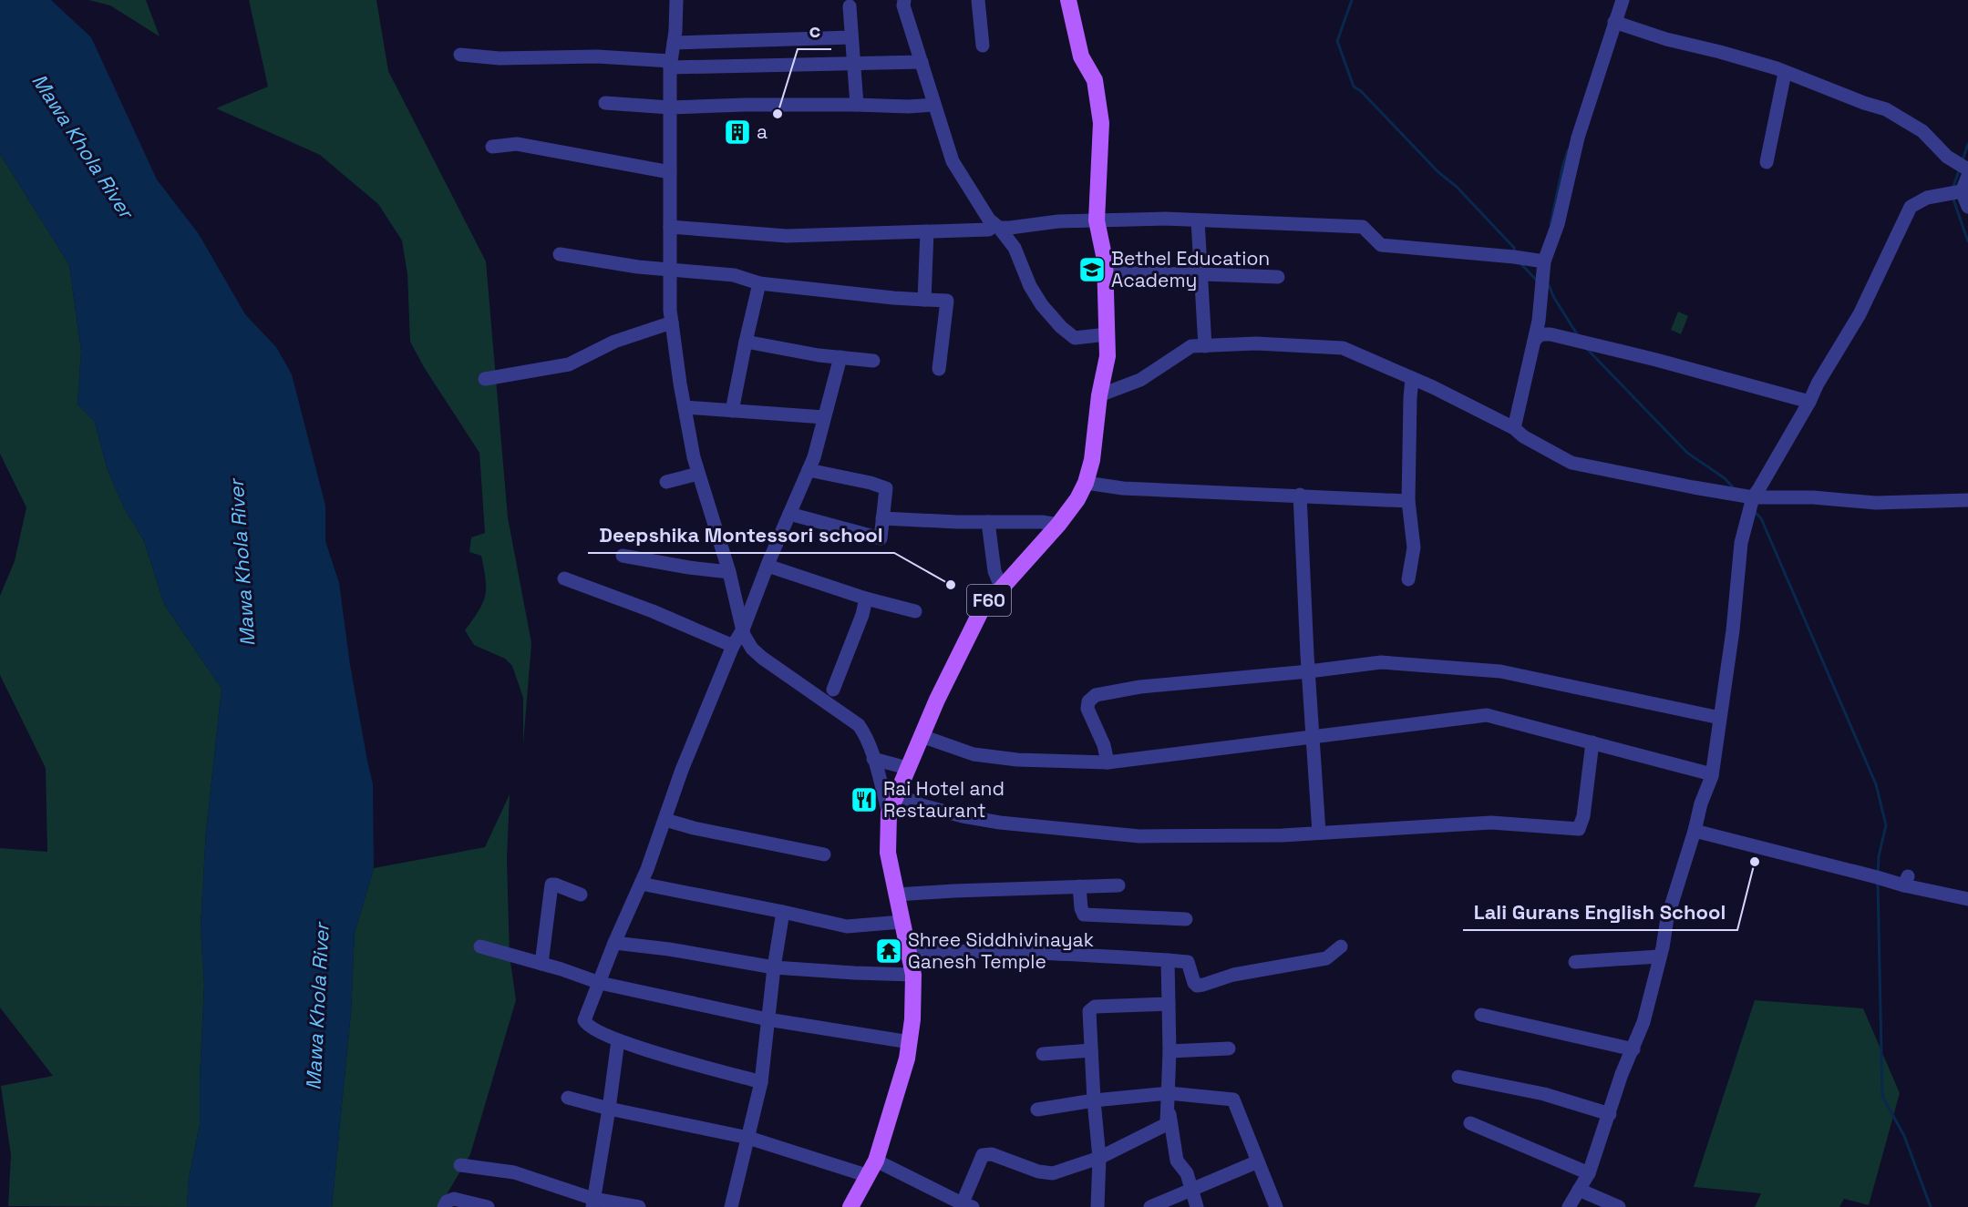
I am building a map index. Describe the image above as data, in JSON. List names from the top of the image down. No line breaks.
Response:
{"streets":{"main road":["F60"]},"water":["Mawa Khola River"],"places":{"other":["c","Deepshika Montessori school","Lali Gurans English School"],"building":["a"],"school or university":["Bethel Education Academy"],"restaurant":["Rai Hotel and Restaurant"],"temple":["Shree Siddhivinayak Ganesh Temple"]}}
